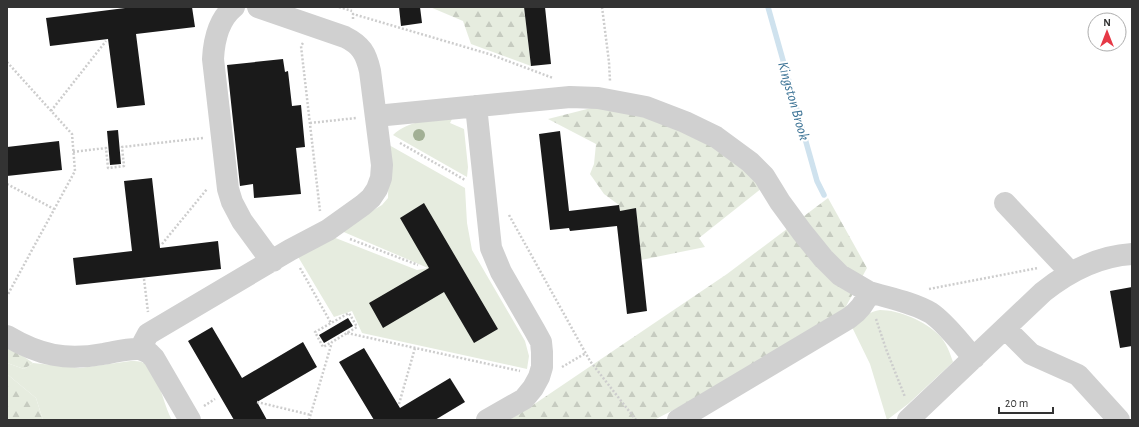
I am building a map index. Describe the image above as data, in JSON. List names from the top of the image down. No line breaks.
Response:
{"water":["Kingston Brook"],"scale_bar":"20 m","north":"top"}
